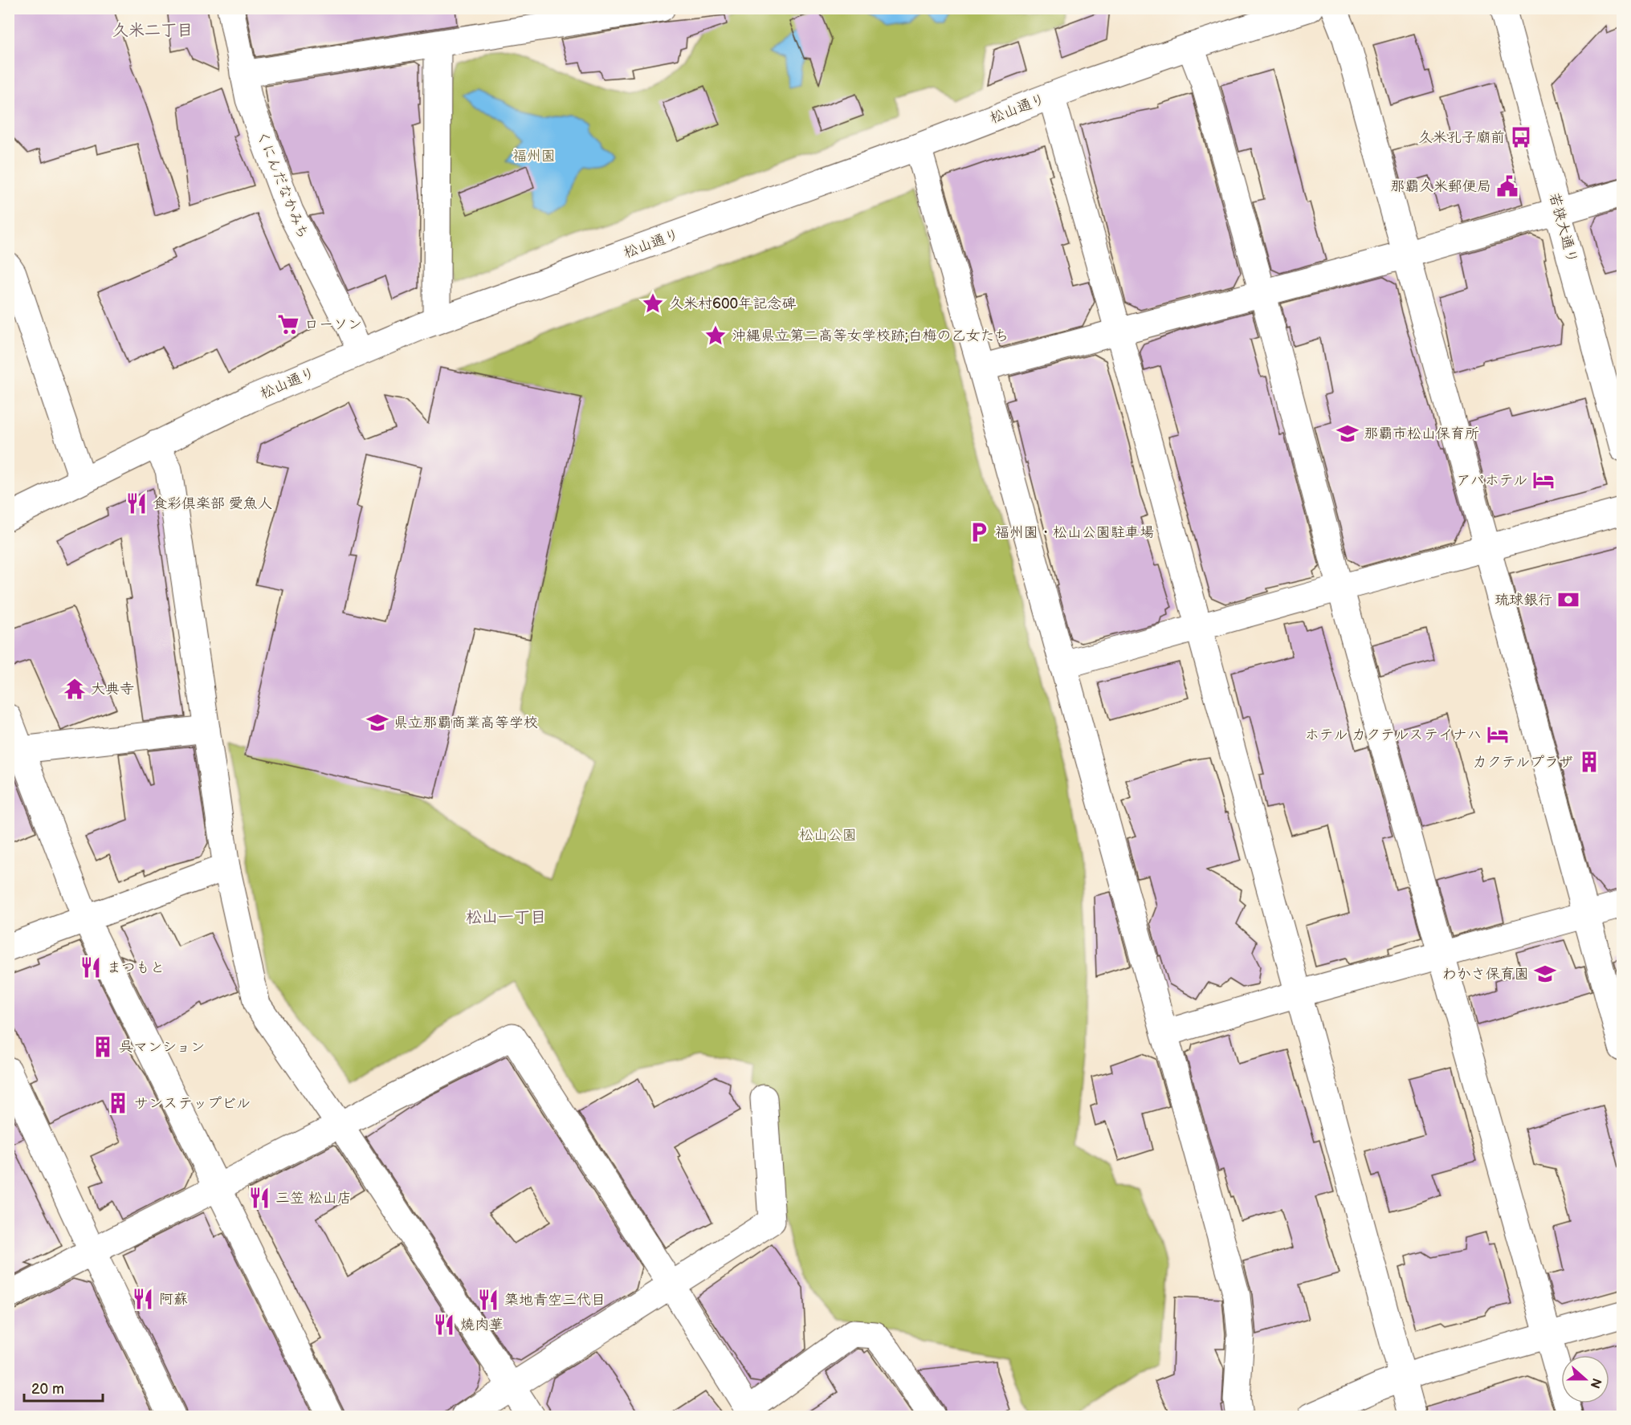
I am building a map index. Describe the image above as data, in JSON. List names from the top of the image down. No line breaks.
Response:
{"streets":{"street":["松山通り","くにんだなかみち","若狭大通り"]},"crossings":[["松山通り","くにんだなかみち"]],"districts":["久米二丁目","松山一丁目"],"parks":["福州園","松山公園"],"places":{"bus stop":["久米孔子廟前"],"public building":["那覇久米郵便局"],"place":["久米村600年記念碑","沖縄県立第二高等女学校跡;白梅の乙女たち"],"supermarket":["ローソン"],"school or university":["那覇市松山保育所","県立那覇商業高等学校","わかさ保育園"],"hotel":["アパホテル","ホテル カクテルステイナハ"],"restaurant":["食彩倶楽部 愛魚人","まつもと","三笠 松山店","阿蘇","築地青空三代目","燒肉華"],"parking":["福州園・松山公園駐車場"],"bank":["琉球銀行"],"temple":["大典寺"],"building":["カクテルプラザ","呉マンション","サンステップビル"]},"scale_bar":"20 m","north":"right"}
